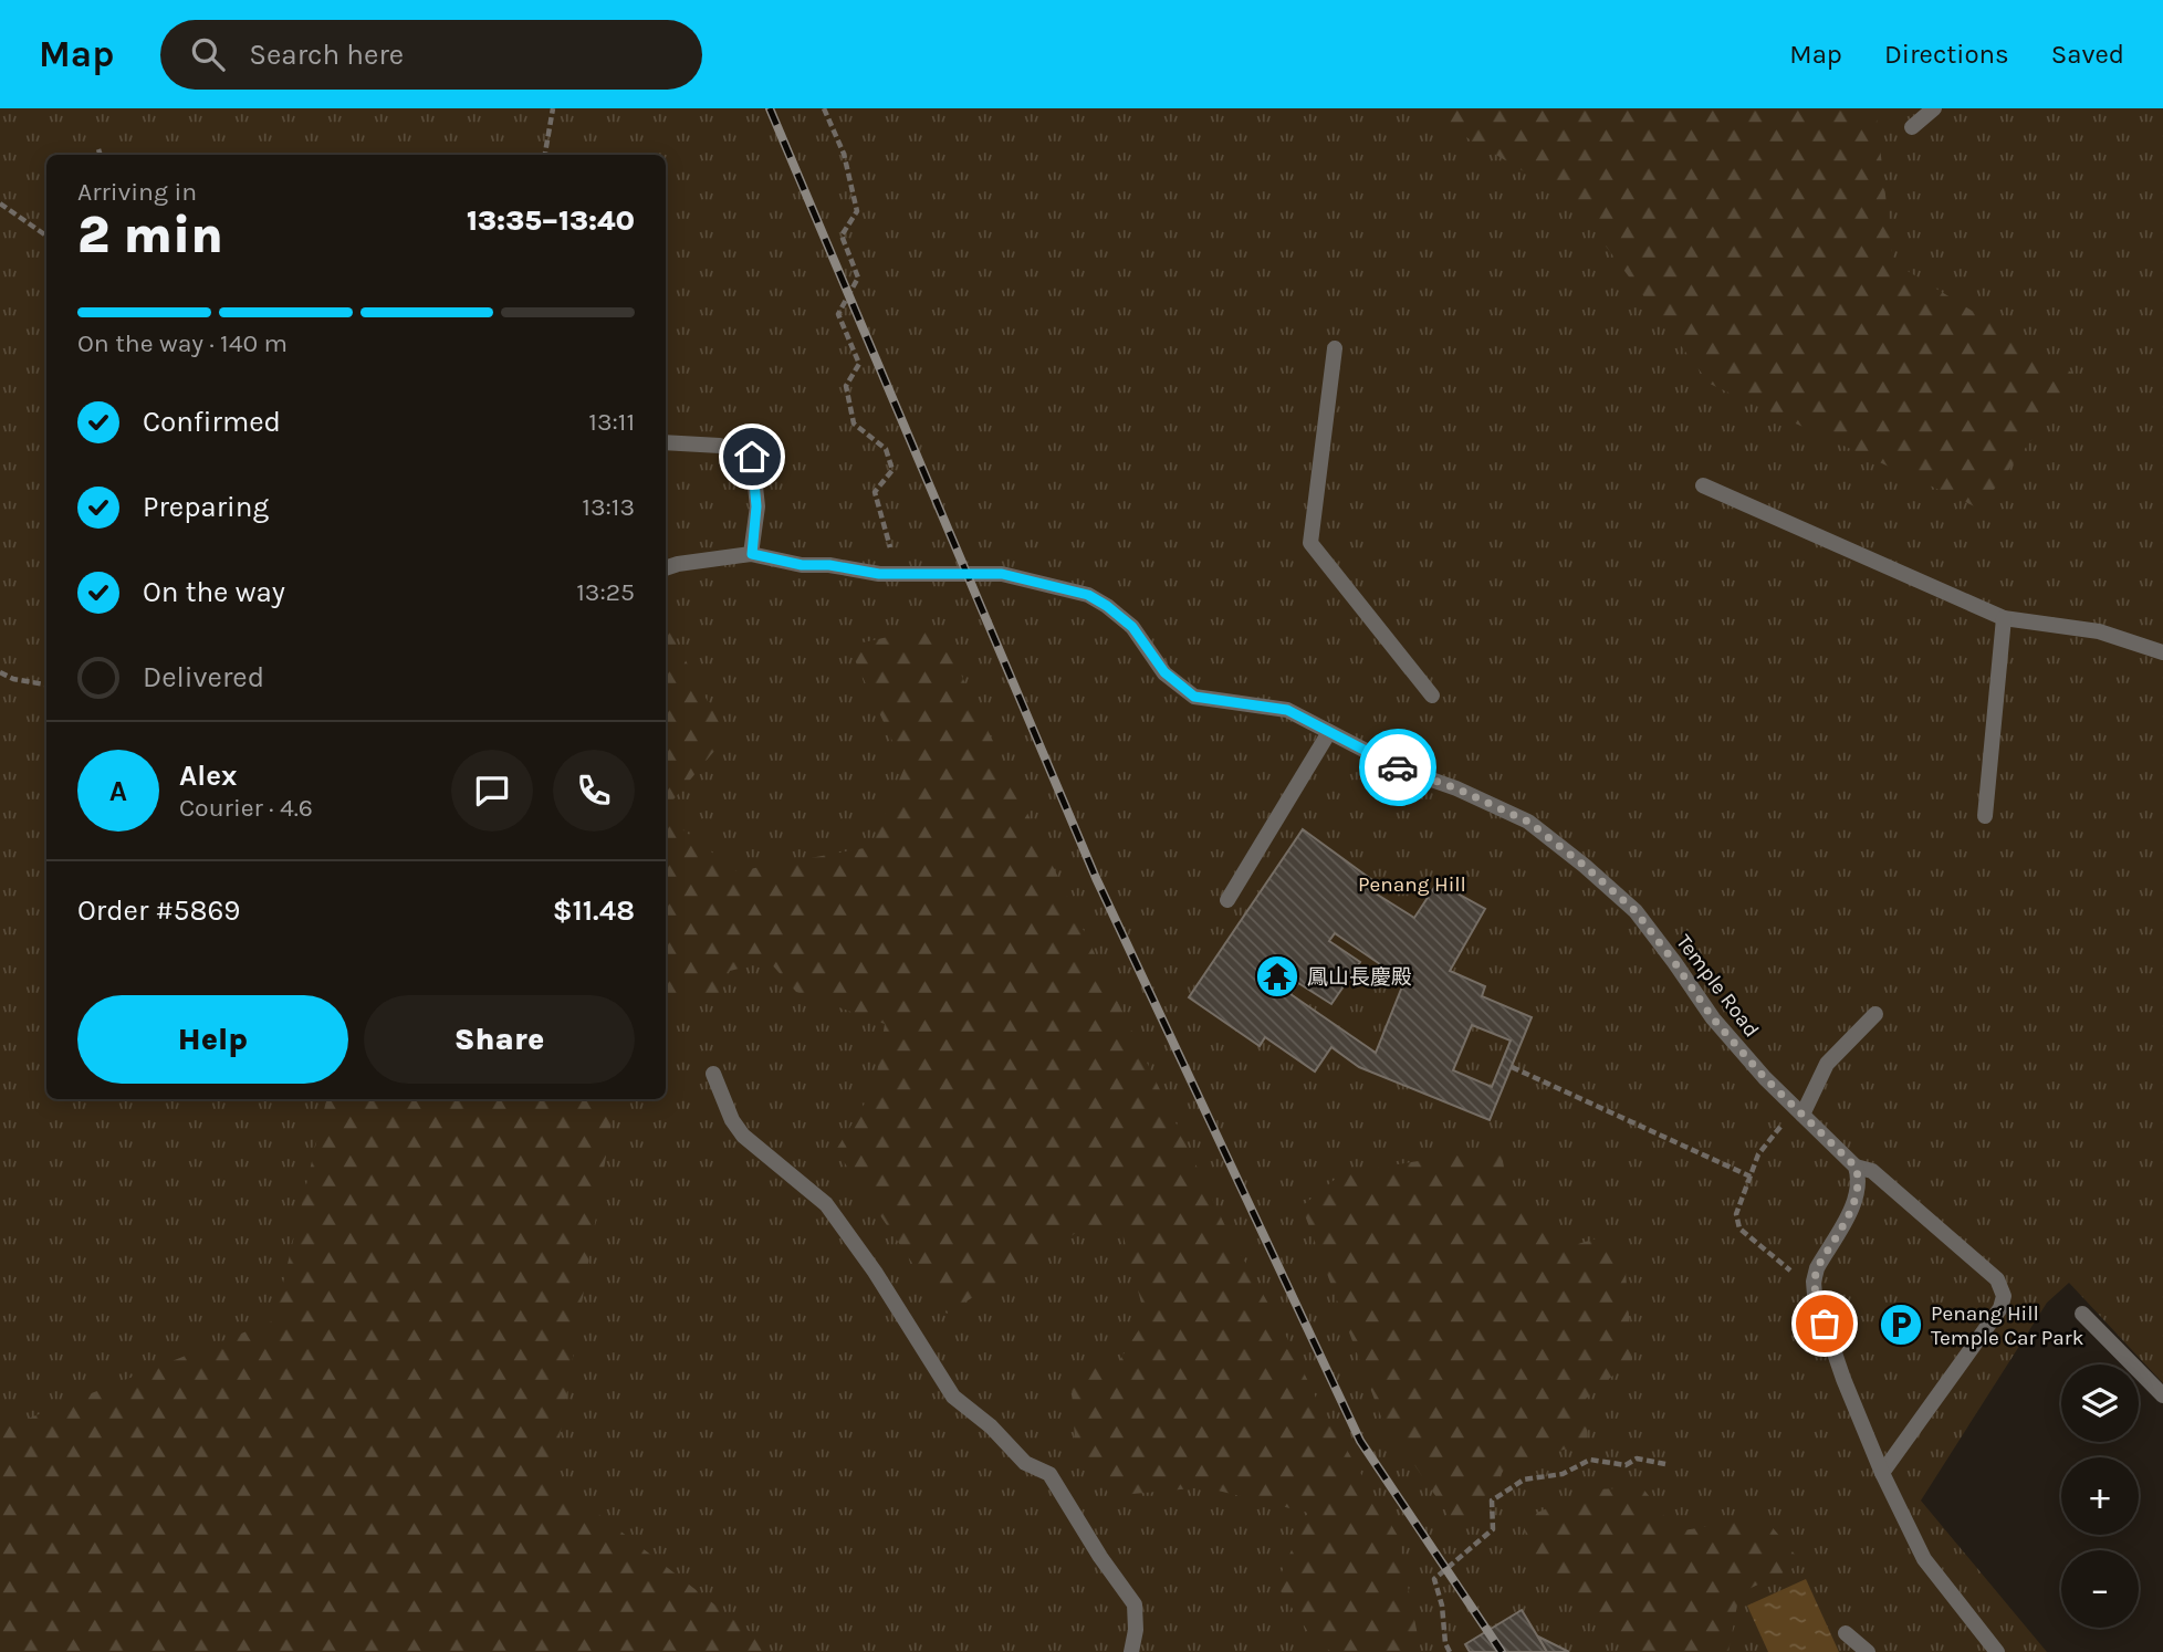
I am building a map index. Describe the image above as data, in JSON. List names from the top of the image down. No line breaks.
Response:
{"streets":{"street":["Temple Road"]},"parks":["Penang Hill"],"places":{"temple":["鳳山長慶殿"],"parking":["Penang Hill Temple Car Park"]},"page":{"header":"Map","search":"Search here","nav":["Map","Directions","Saved"],"heading":["2 min","Arriving in","13:35–13:40"],"panel":["Alex","Courier · 4.6","Order #5869","$11.48"],"bar":"On the way · 140 m","list":[["Confirmed","13:11"],["Preparing","13:13"],["On the way","13:25"],"Delivered"],"round":"A","buttons":["Help","Share"],"map_buttons":["+","−"]}}
